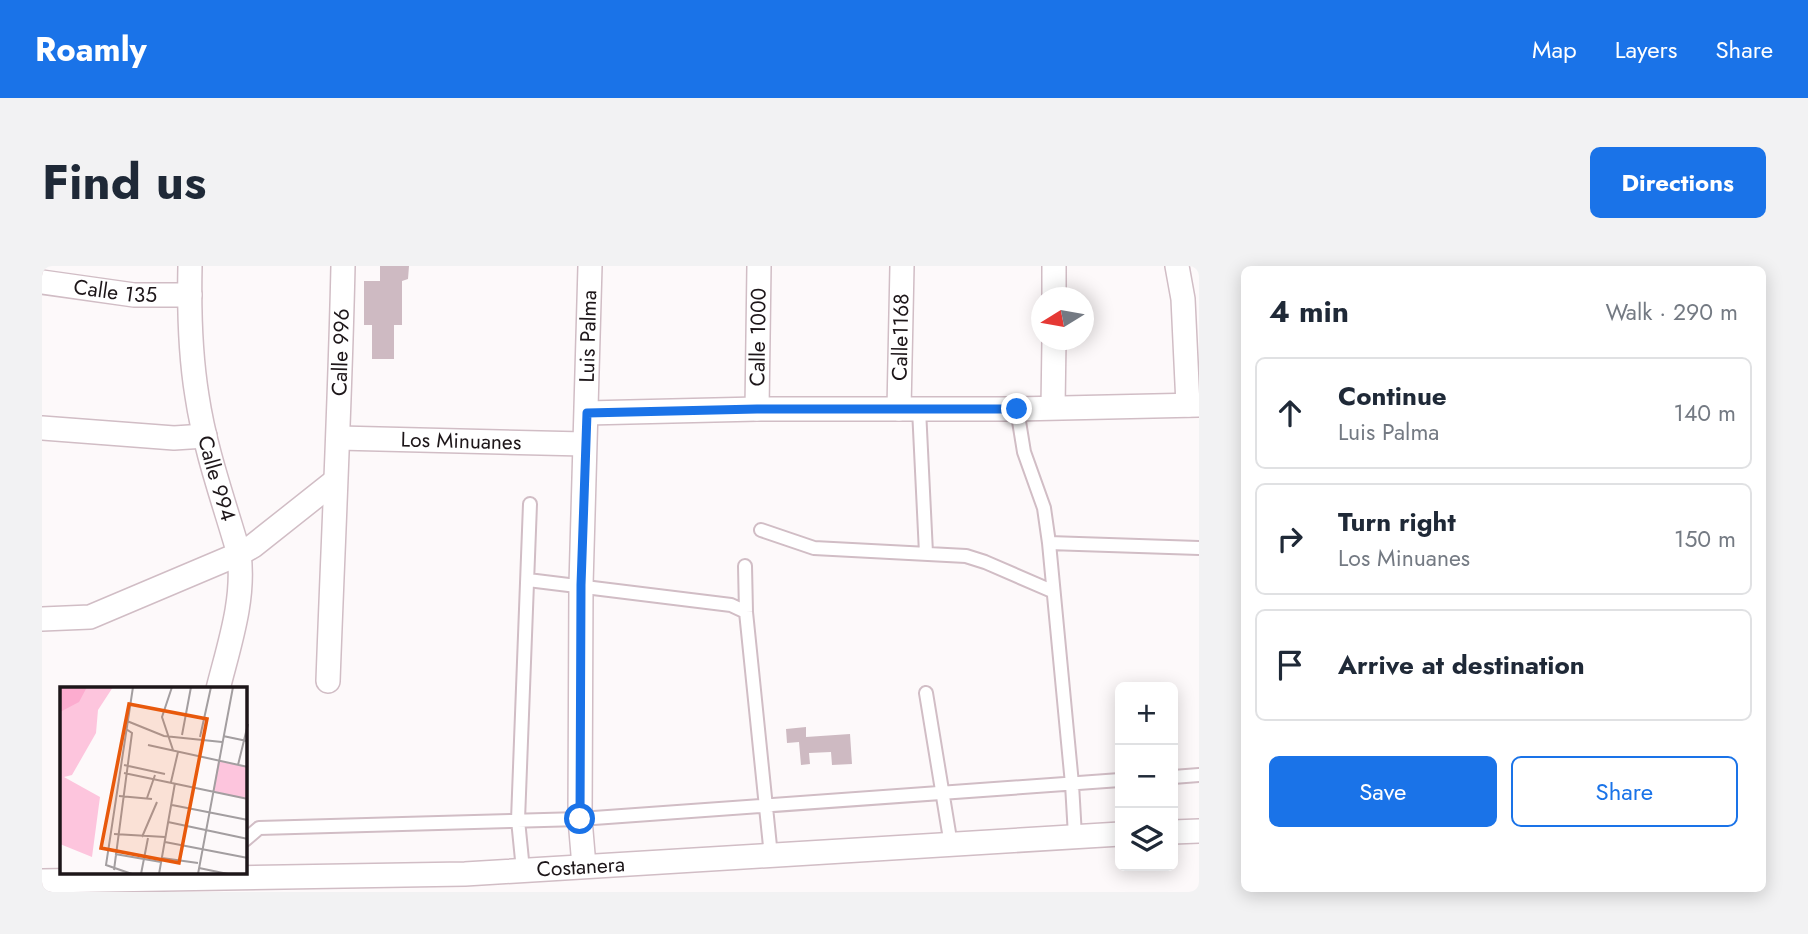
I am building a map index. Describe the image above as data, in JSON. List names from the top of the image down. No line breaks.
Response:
{"streets":{"street":["Calle 135","Luis Palma","Calle 1000","Calle1168","Calle 996","Los Minuanes","Calle 994","Costanera"]},"crossings":[["Calle 135","Calle 994"],["Luis Palma","Los Minuanes"],["Luis Palma","Costanera"],["Calle 996","Los Minuanes"]],"north":"left","page":{"header":"Roamly","nav":["Map","Layers","Share"],"title":"Find us","buttons":["Directions",["Save","Share"]],"heading":["4 min","Walk · 290 m"],"list":[["Continue","Luis Palma","140 m"],["Turn right","Los Minuanes","150 m"],"Arrive at destination"],"map_buttons":["+","−"]}}
